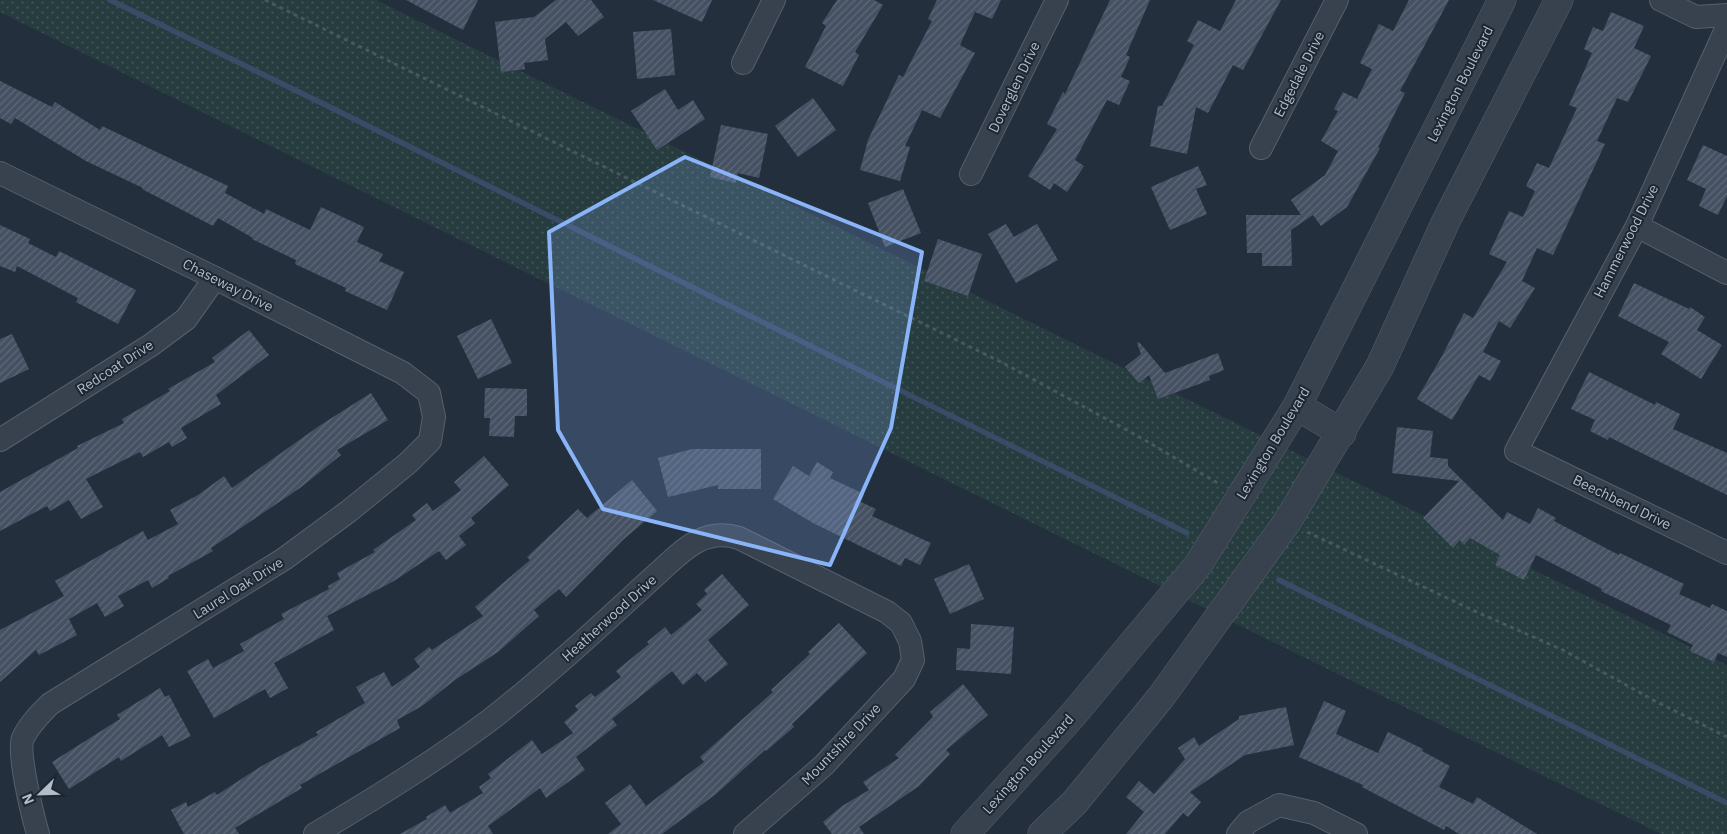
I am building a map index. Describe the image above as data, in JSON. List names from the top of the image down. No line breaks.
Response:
{"streets":{"street":["Edgedale Drive","Lexington Boulevard","Doverglen Drive","Hammerwood Drive","Chaseway Drive","Redcoat Drive","Beechbend Drive","Laurel Oak Drive","Heatherwood Drive","Mountshire Drive"]},"crossings":[["Hammerwood Drive","Beechbend Drive"],["Chaseway Drive","Redcoat Drive"],["Chaseway Drive","Laurel Oak Drive"],["Heatherwood Drive","Mountshire Drive"]],"north":"bottom left"}
